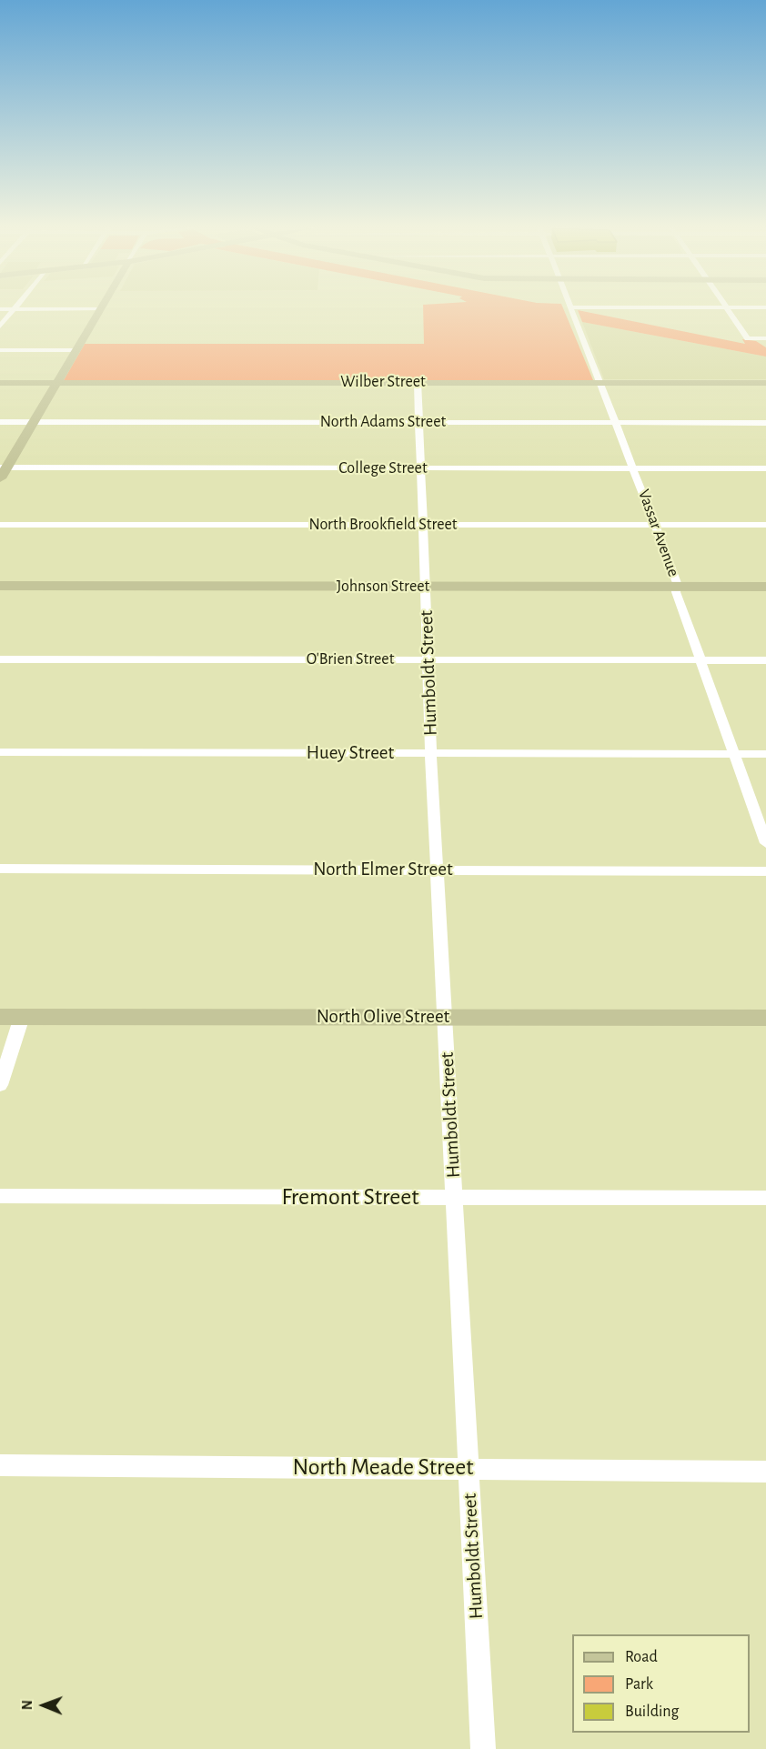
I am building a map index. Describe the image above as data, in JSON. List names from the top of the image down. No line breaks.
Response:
{"streets":{"street":["Wilber Street","North Adams Street","College Street","North Brookfield Street","Vassar Avenue","Johnson Street","O'Brien Street","Humboldt Street","Huey Street","North Elmer Street","North Olive Street","Fremont Street","North Meade Street"]},"crossings":[["Wilber Street","Vassar Avenue"],["Wilber Street","Humboldt Street"],["North Adams Street","Vassar Avenue"],["North Adams Street","Humboldt Street"],["College Street","Vassar Avenue"],["College Street","Humboldt Street"],["North Brookfield Street","Vassar Avenue"],["North Brookfield Street","Humboldt Street"],["Vassar Avenue","Johnson Street"],["Vassar Avenue","O'Brien Street"],["Vassar Avenue","Huey Street"],["Johnson Street","Humboldt Street"],["O'Brien Street","Humboldt Street"],["Humboldt Street","Huey Street"],["Humboldt Street","North Elmer Street"],["Humboldt Street","North Olive Street"],["Humboldt Street","Fremont Street"],["Humboldt Street","North Meade Street"]],"legend":["Road","Park","Building"],"north":"left"}
